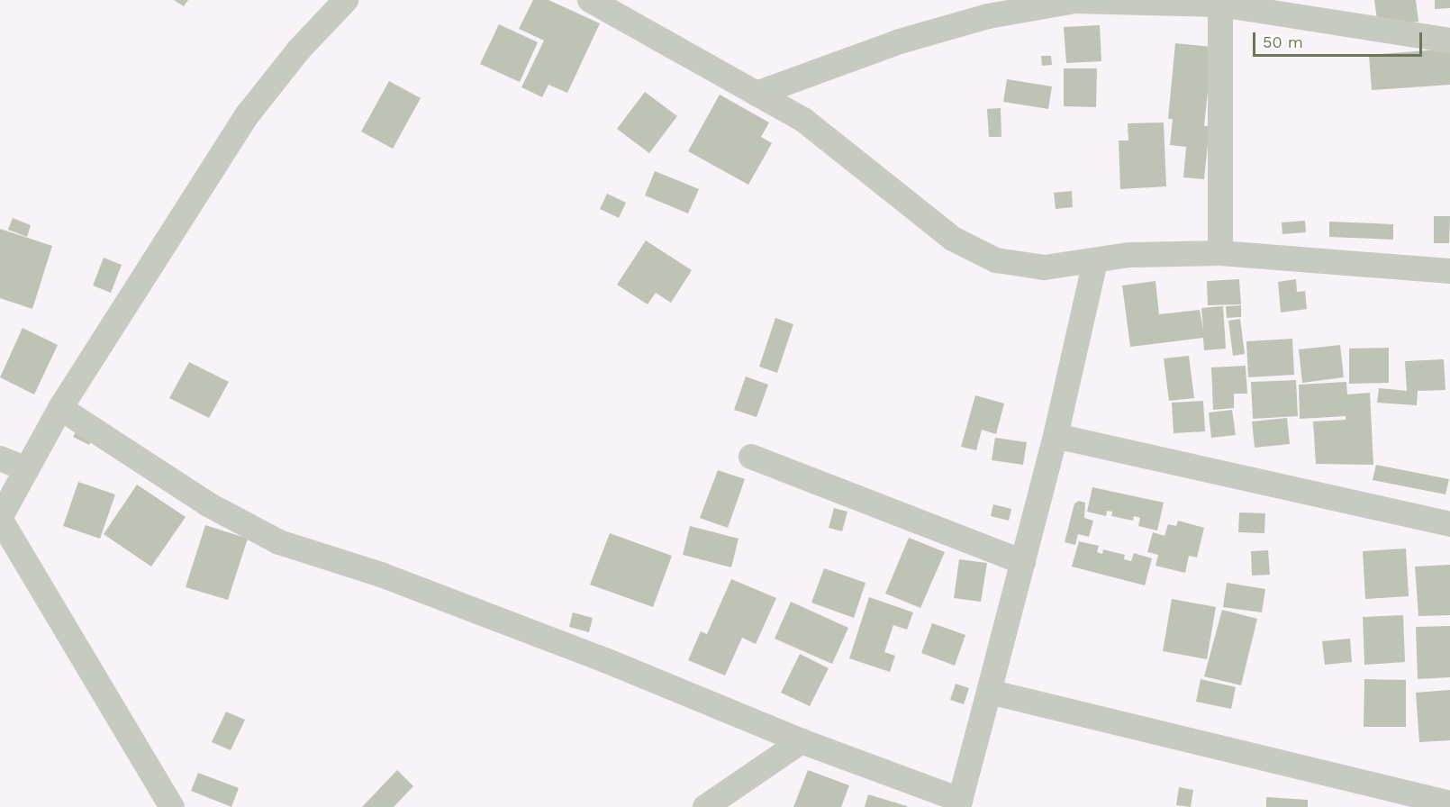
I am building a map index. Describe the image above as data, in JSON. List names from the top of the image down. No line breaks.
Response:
{"scale_bar":"50 m"}
